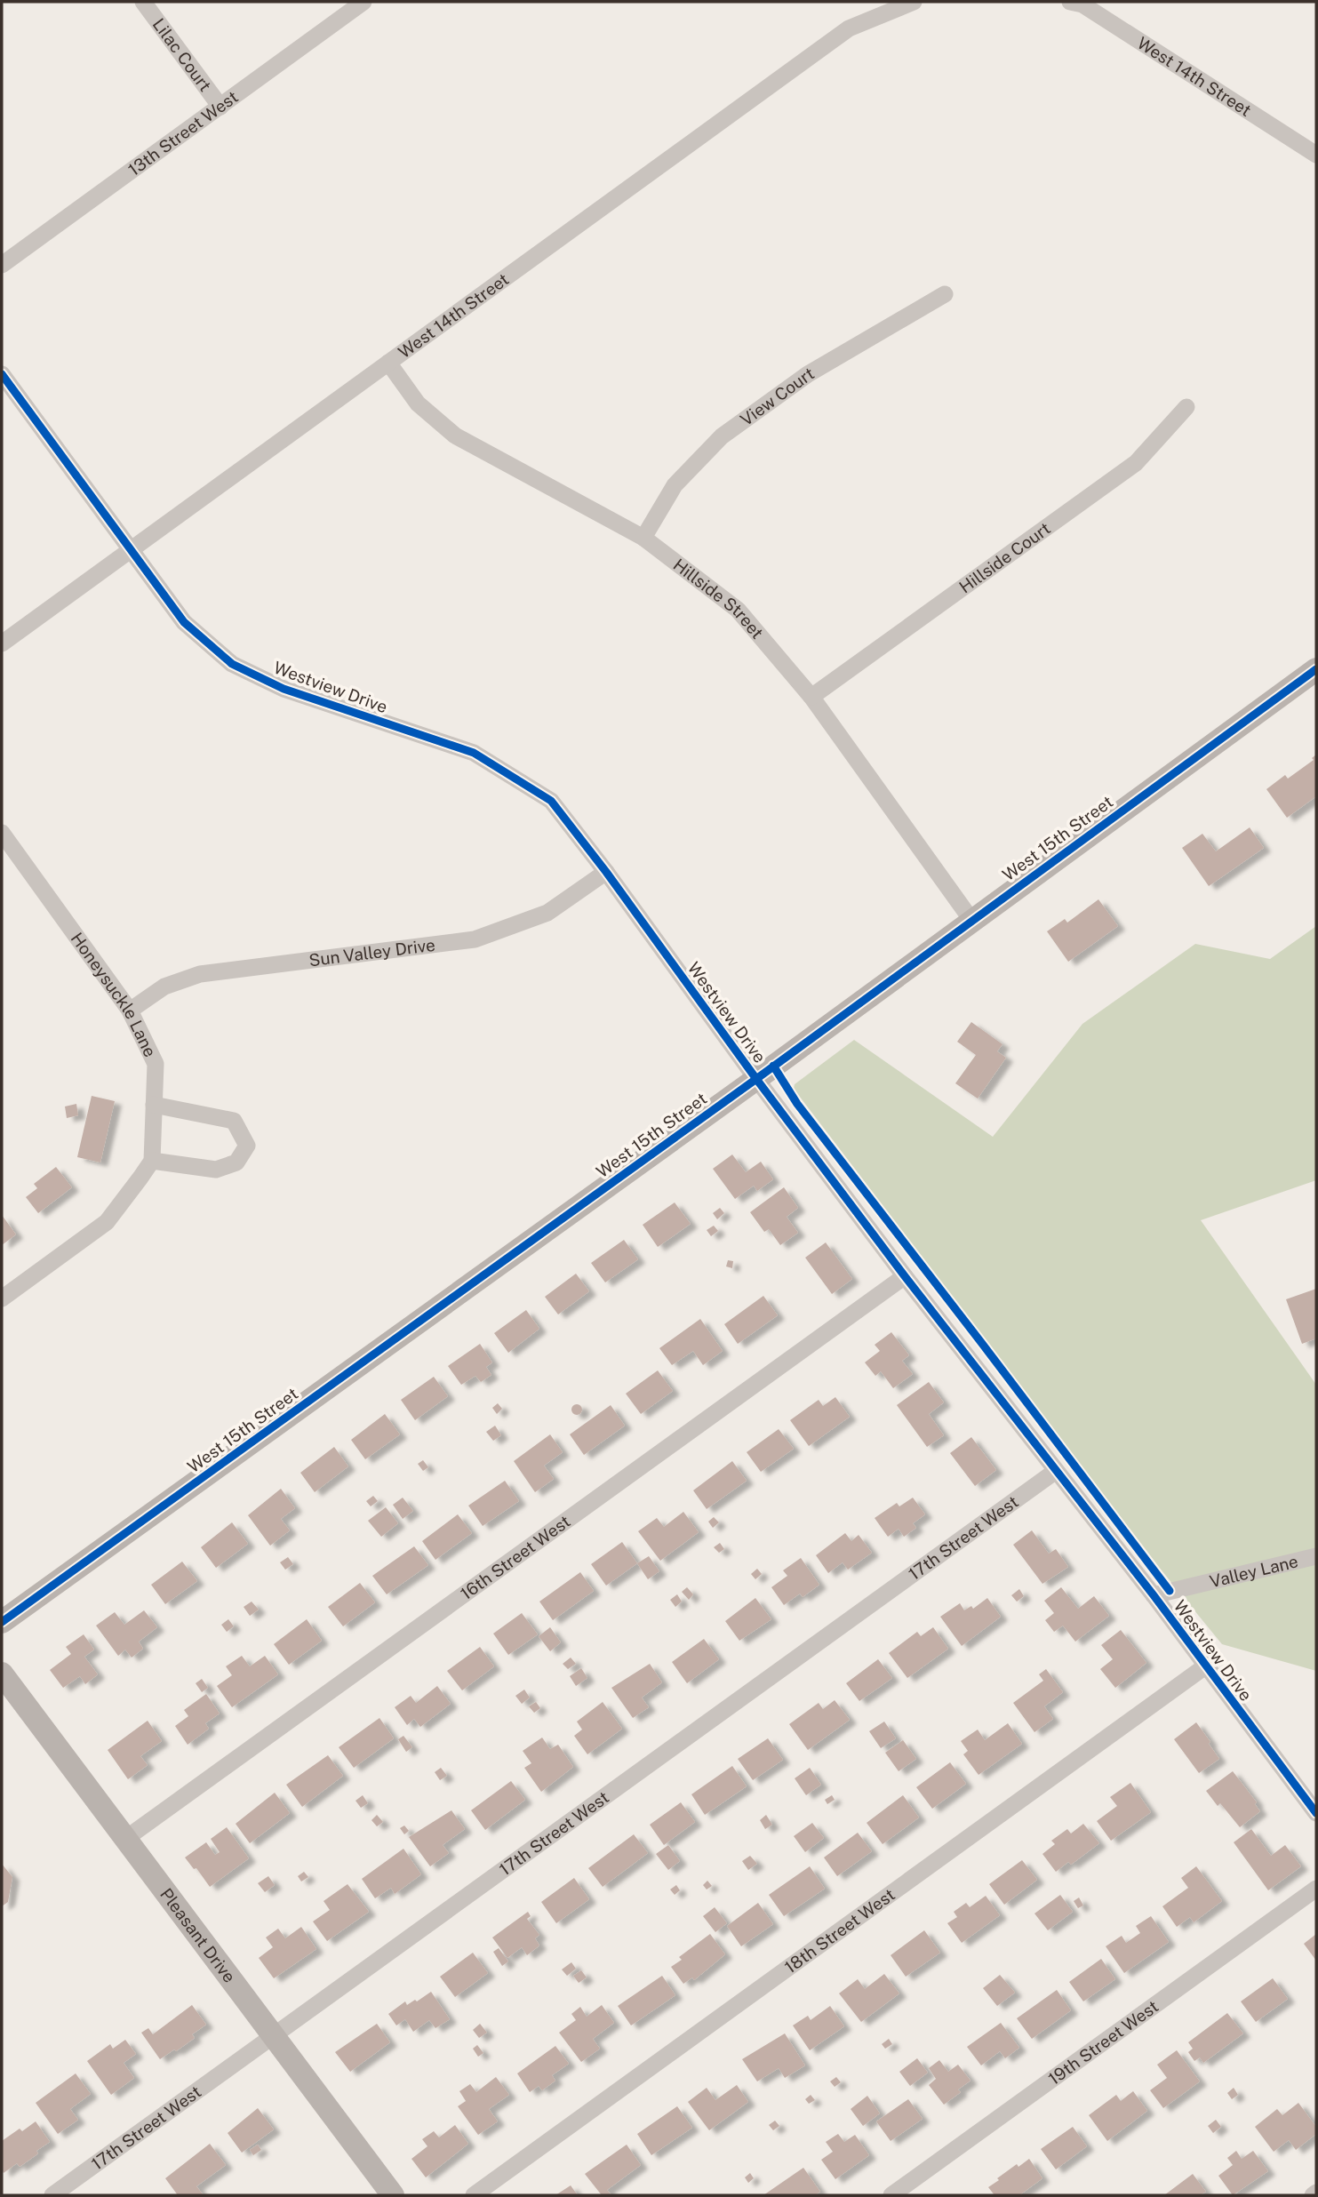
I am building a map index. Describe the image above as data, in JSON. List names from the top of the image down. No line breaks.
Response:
{"streets":{"street":["Lilac Court","West 14th Street","13th Street West","View Court","Hillside Court","Hillside Street","Westview Drive","West 15th Street","Sun Valley Drive","Honeysuckle Lane","17th Street West","16th Street West","Valley Lane","18th Street West","Pleasant Drive","19th Street West"]},"crossings":[["Lilac Court","13th Street West"],["West 14th Street","Hillside Street"],["West 14th Street","Westview Drive"],["View Court","Hillside Street"],["Hillside Court","Hillside Street"],["Hillside Street","West 15th Street"],["Westview Drive","West 15th Street"],["Westview Drive","Sun Valley Drive"],["Westview Drive","17th Street West"],["Westview Drive","16th Street West"],["Westview Drive","Valley Lane"],["Westview Drive","18th Street West"],["Sun Valley Drive","Honeysuckle Lane"],["17th Street West","Pleasant Drive"],["16th Street West","Pleasant Drive"]]}
